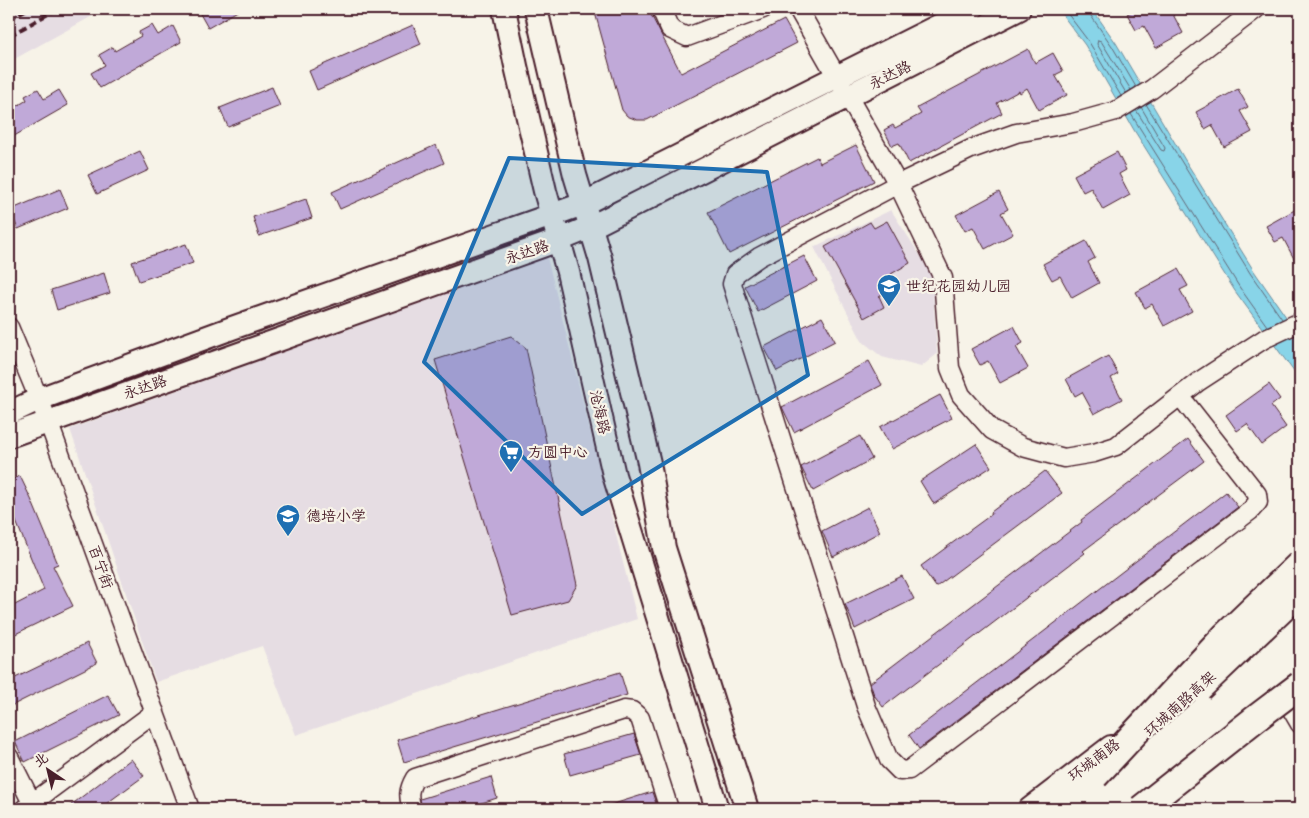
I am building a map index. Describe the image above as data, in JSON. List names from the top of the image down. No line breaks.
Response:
{"streets":{"highway":["环城南路高架"],"main road":["永达路","沧海路","环城南路"],"street":["百宁街"]},"crossings":[["永达路","沧海路"],["永达路","百宁街"],["环城南路高架","环城南路"]],"places":{"school or university":["世纪花园幼儿园","德培小学"],"supermarket":["方圆中心"]},"north":"top left"}
